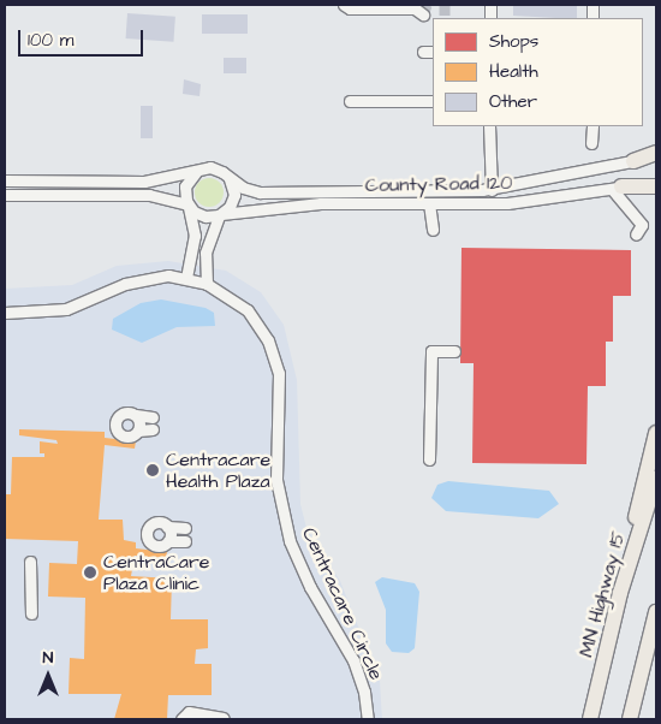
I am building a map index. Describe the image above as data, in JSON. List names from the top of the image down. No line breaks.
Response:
{"streets":{"highway":["MN Highway 15"],"street":["County Road 120","Centracare Circle"]},"places":["Centracare Health Plaza","CentraCare Plaza Clinic"],"legend":["Shops","Health","Other"],"scale_bar":"100 m","north":"top"}
